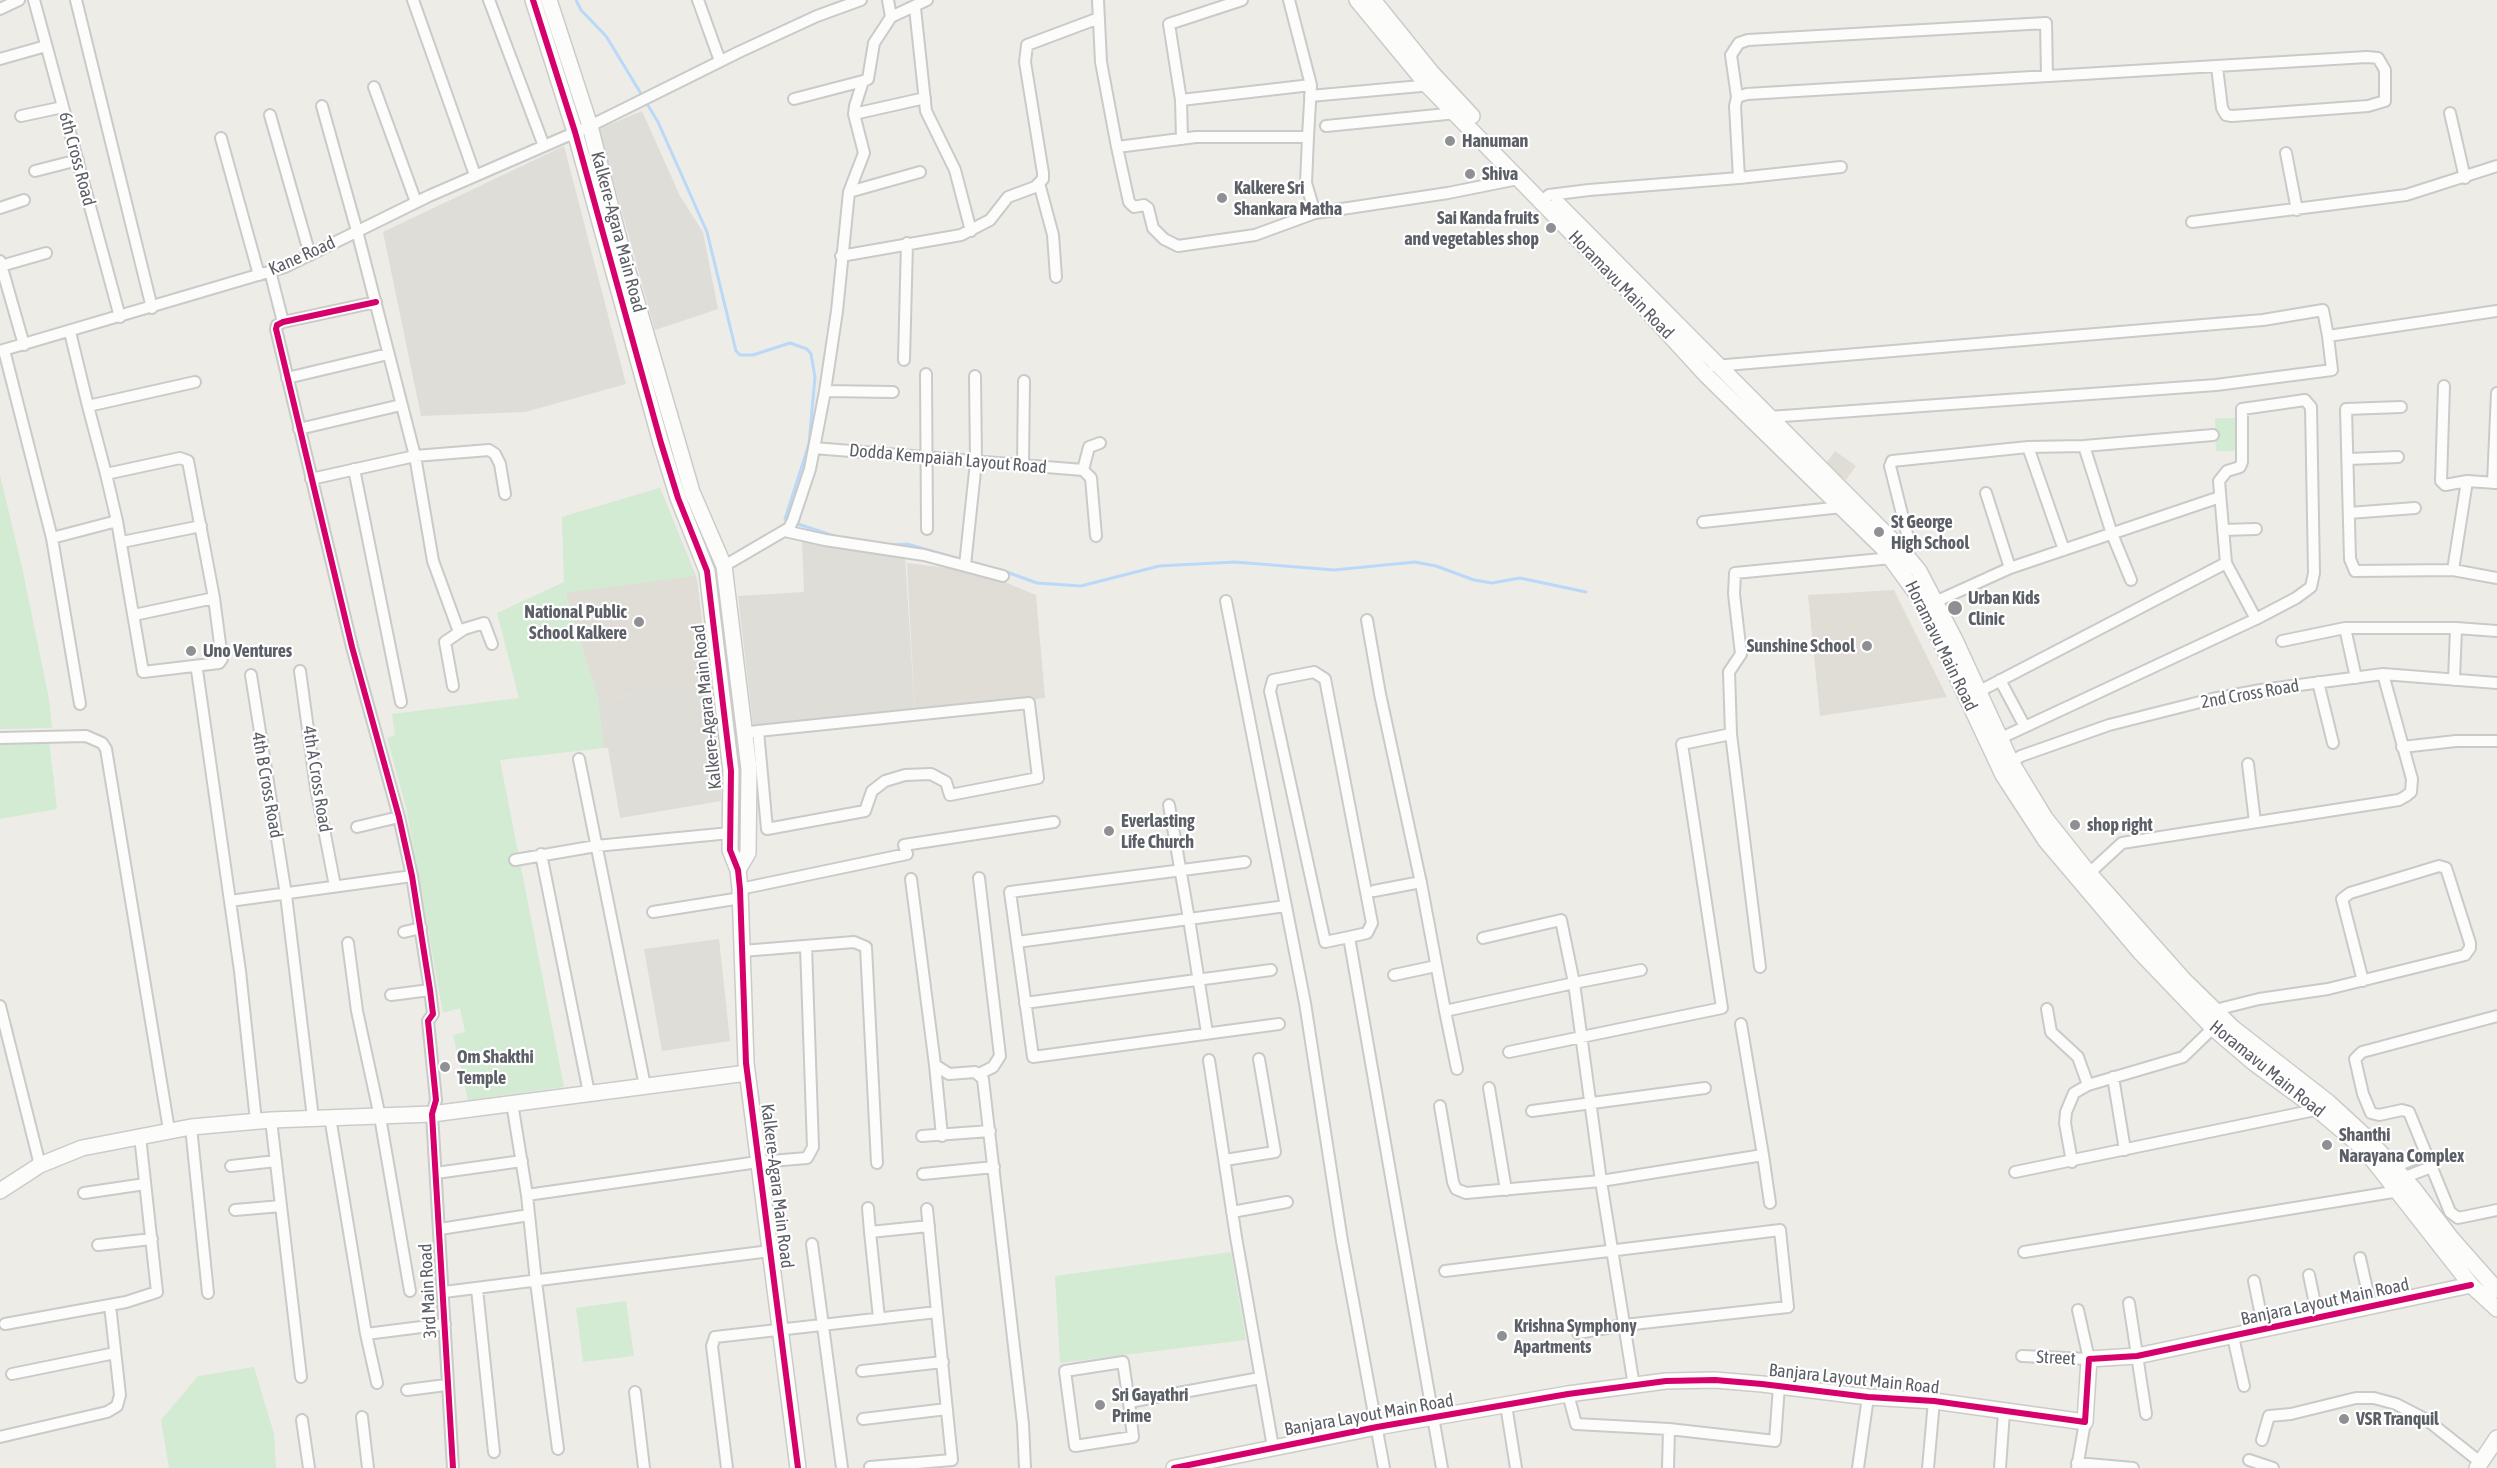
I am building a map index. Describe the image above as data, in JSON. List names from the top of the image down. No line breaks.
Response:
{"streets":{"street":["6th Cross Road","Kalkere-Agara Main Road","Kane Road","Horamavu Main Road","Dodda Kempaiah Layout Road","2nd Cross Road","4th A Cross Road","4th B Cross Road","3rd Main Road","Banjara Layout Main Road","Street"]},"crossings":[["6th Cross Road","Kane Road"],["Kalkere-Agara Main Road","Kane Road"],["Horamavu Main Road","2nd Cross Road"],["Horamavu Main Road","Banjara Layout Main Road"],["Banjara Layout Main Road","Street"]],"places":["Hanuman","Shiva","Kalkere Sri Shankara Matha","Sai Kanda fruits and vegetables shop","St George High School","Urban Kids Clinic","National Public School Kalkere","Sunshine School","Uno Ventures","shop right","Everlasting Life Church","Om Shakthi Temple","Shanthi Narayana Complex","Krishna Symphony Apartments","Sri Gayathri Prime","VSR Tranquil"]}
